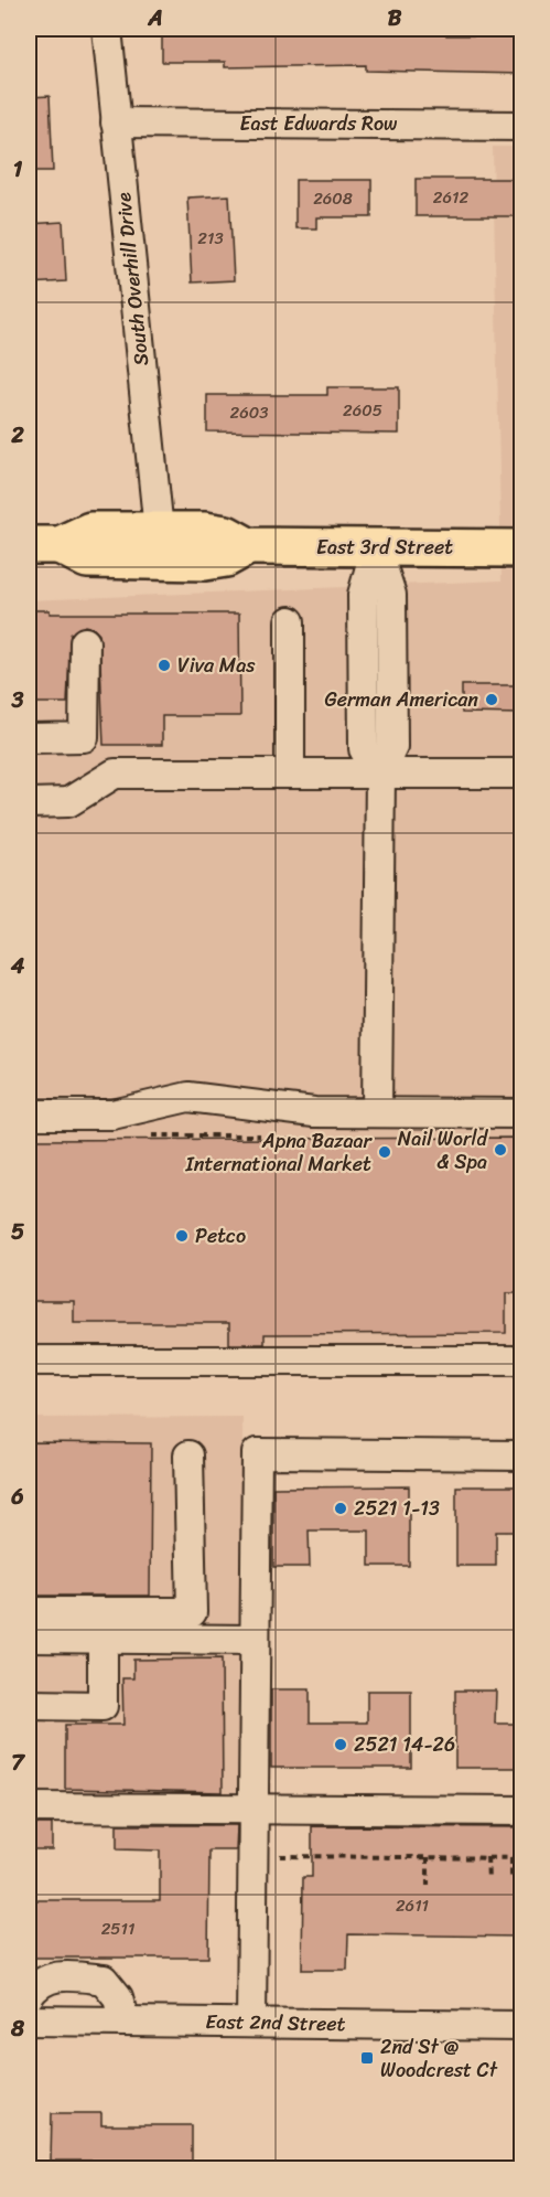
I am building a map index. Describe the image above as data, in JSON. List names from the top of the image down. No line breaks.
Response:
{"streets":{"main road":["East 3rd Street"],"street":["East Edwards Row","South Overhill Drive","East 2nd Street"]},"crossings":[["East Edwards Row","South Overhill Drive"],["South Overhill Drive","East 3rd Street"]],"places":{"other":["Viva Mas","German American","Nail World & Spa","Apna Bazaar International Market","Petco","2521 1-13","2521 14-26"],"transit":["2nd St @ Woodcrest Ct"]},"house_numbers":["2612","2608","213","2605","2603","2611","2511"],"grid":{"columns":["A","B"],"rows":["1","2","3","4","5","6","7","8"]}}
